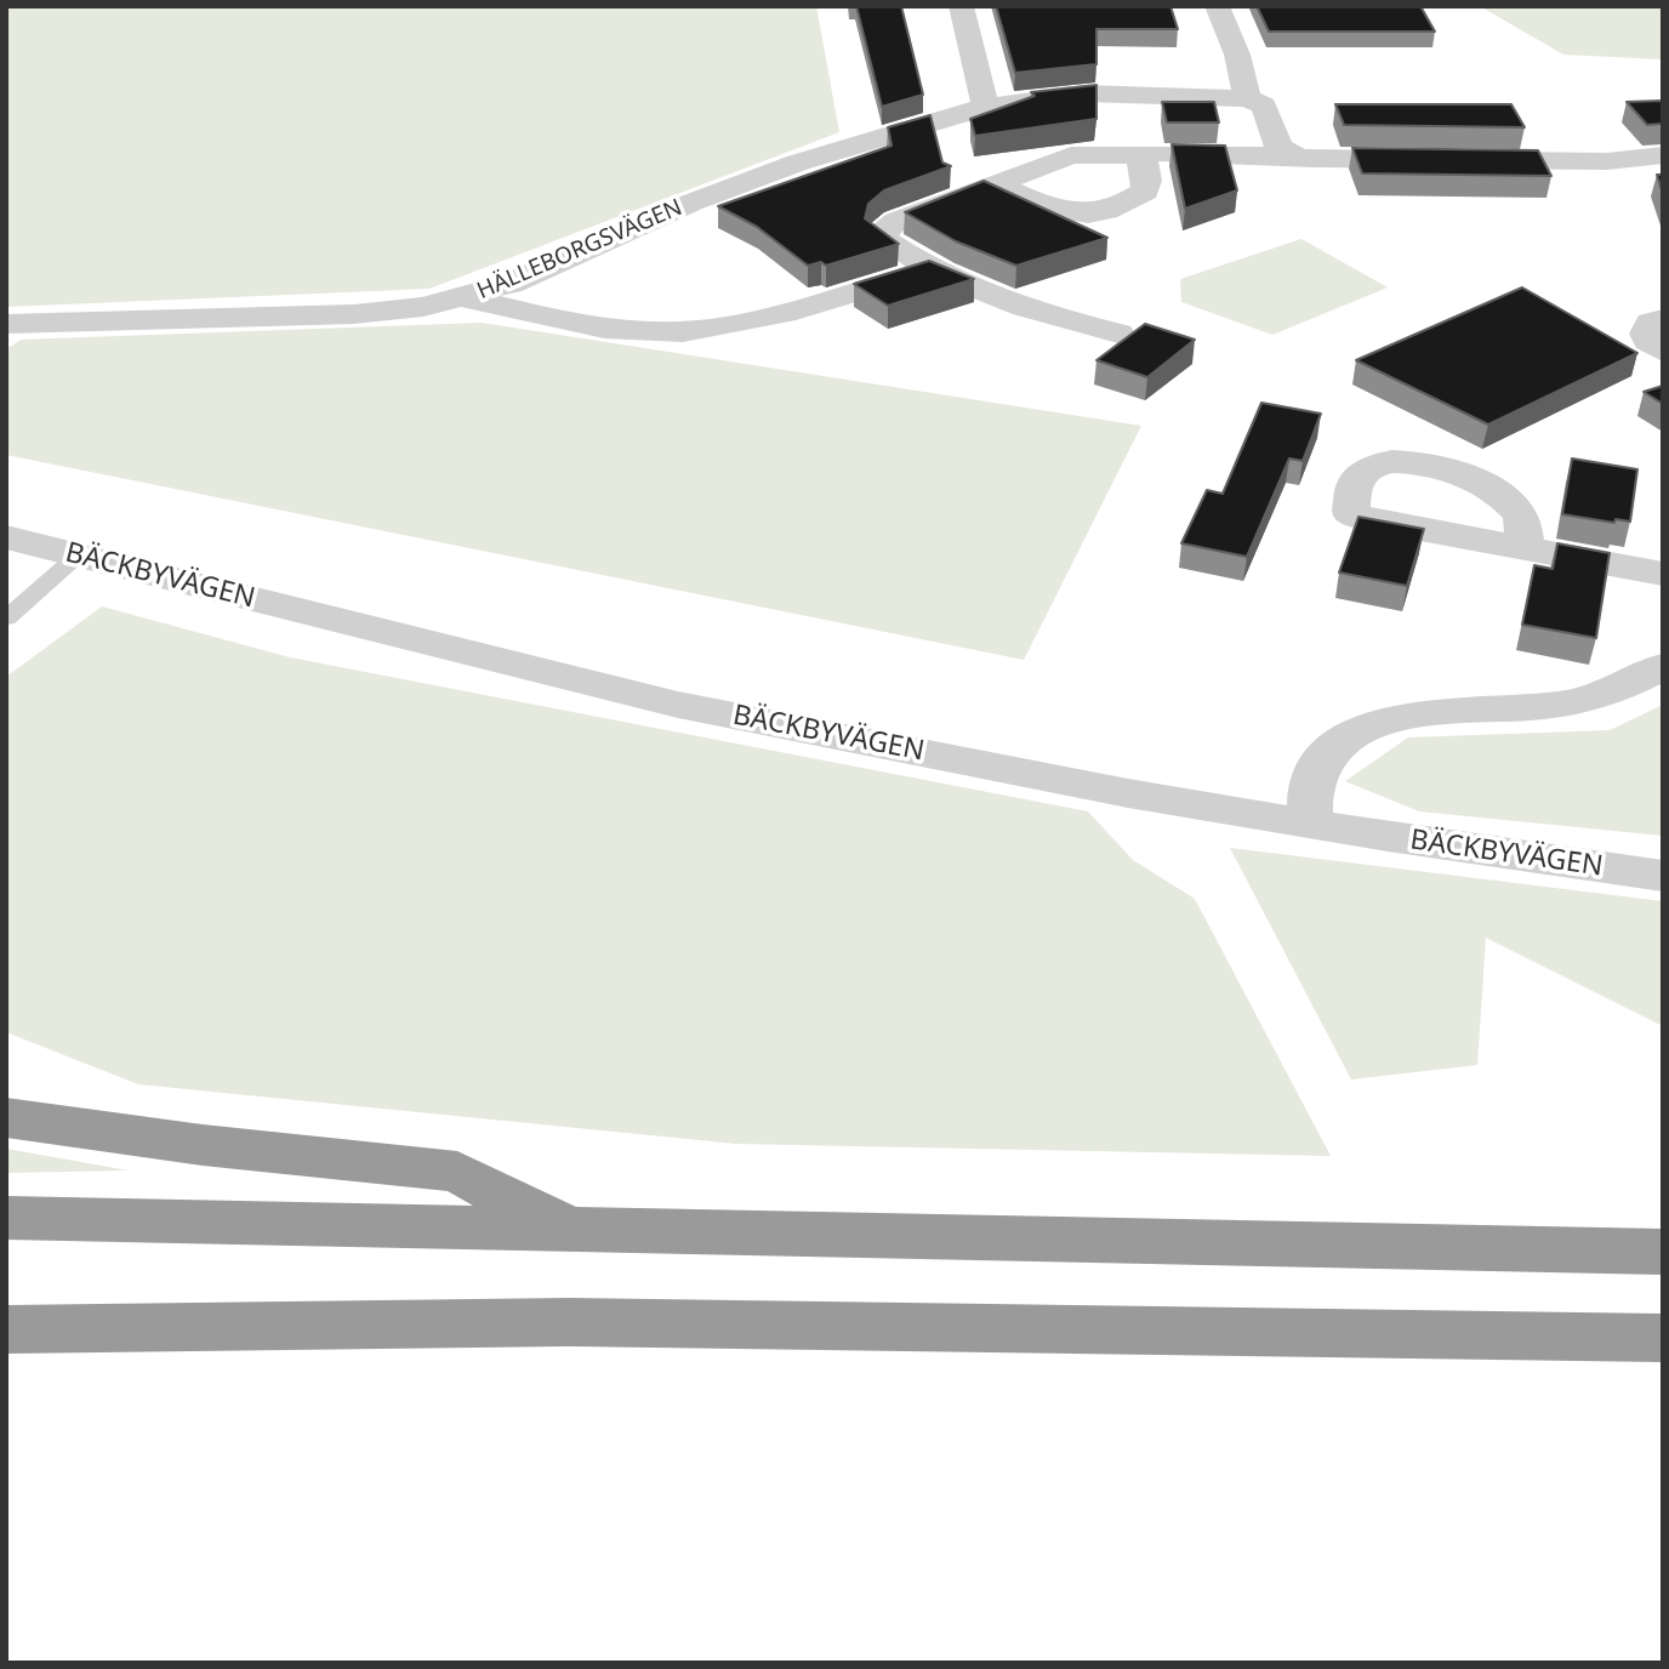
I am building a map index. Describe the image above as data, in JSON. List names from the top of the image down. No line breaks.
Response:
{"streets":{"street":["HÄLLEBORGSVÄGEN","BÄCKBYVÄGEN"]}}
